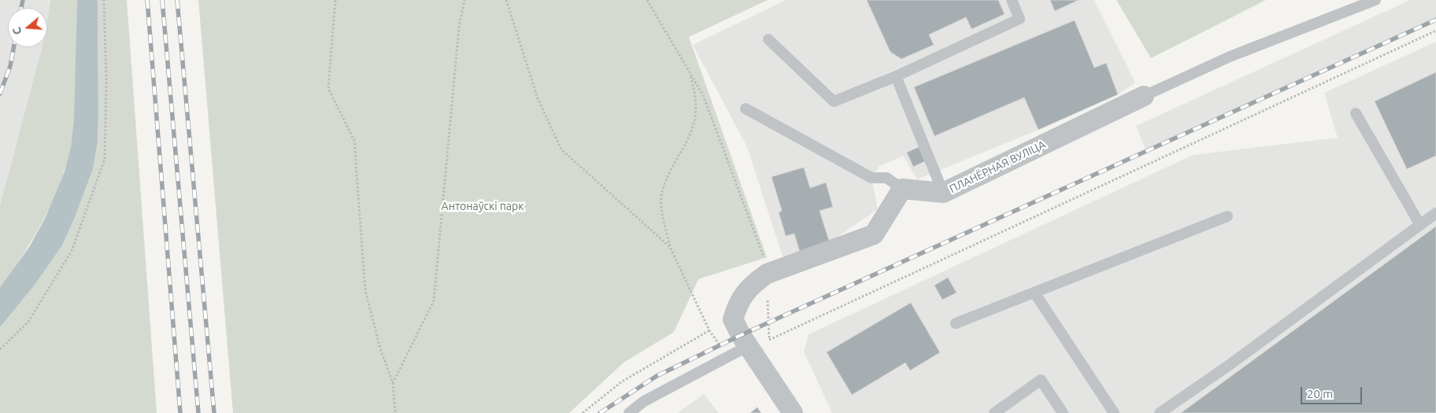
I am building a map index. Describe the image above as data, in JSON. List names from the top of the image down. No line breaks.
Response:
{"streets":{"street":["ПЛАНЁРНАЯ ВУЛІЦА"]},"parks":["Антонаўскі парк"],"scale_bar":"20 m","north":"left"}
